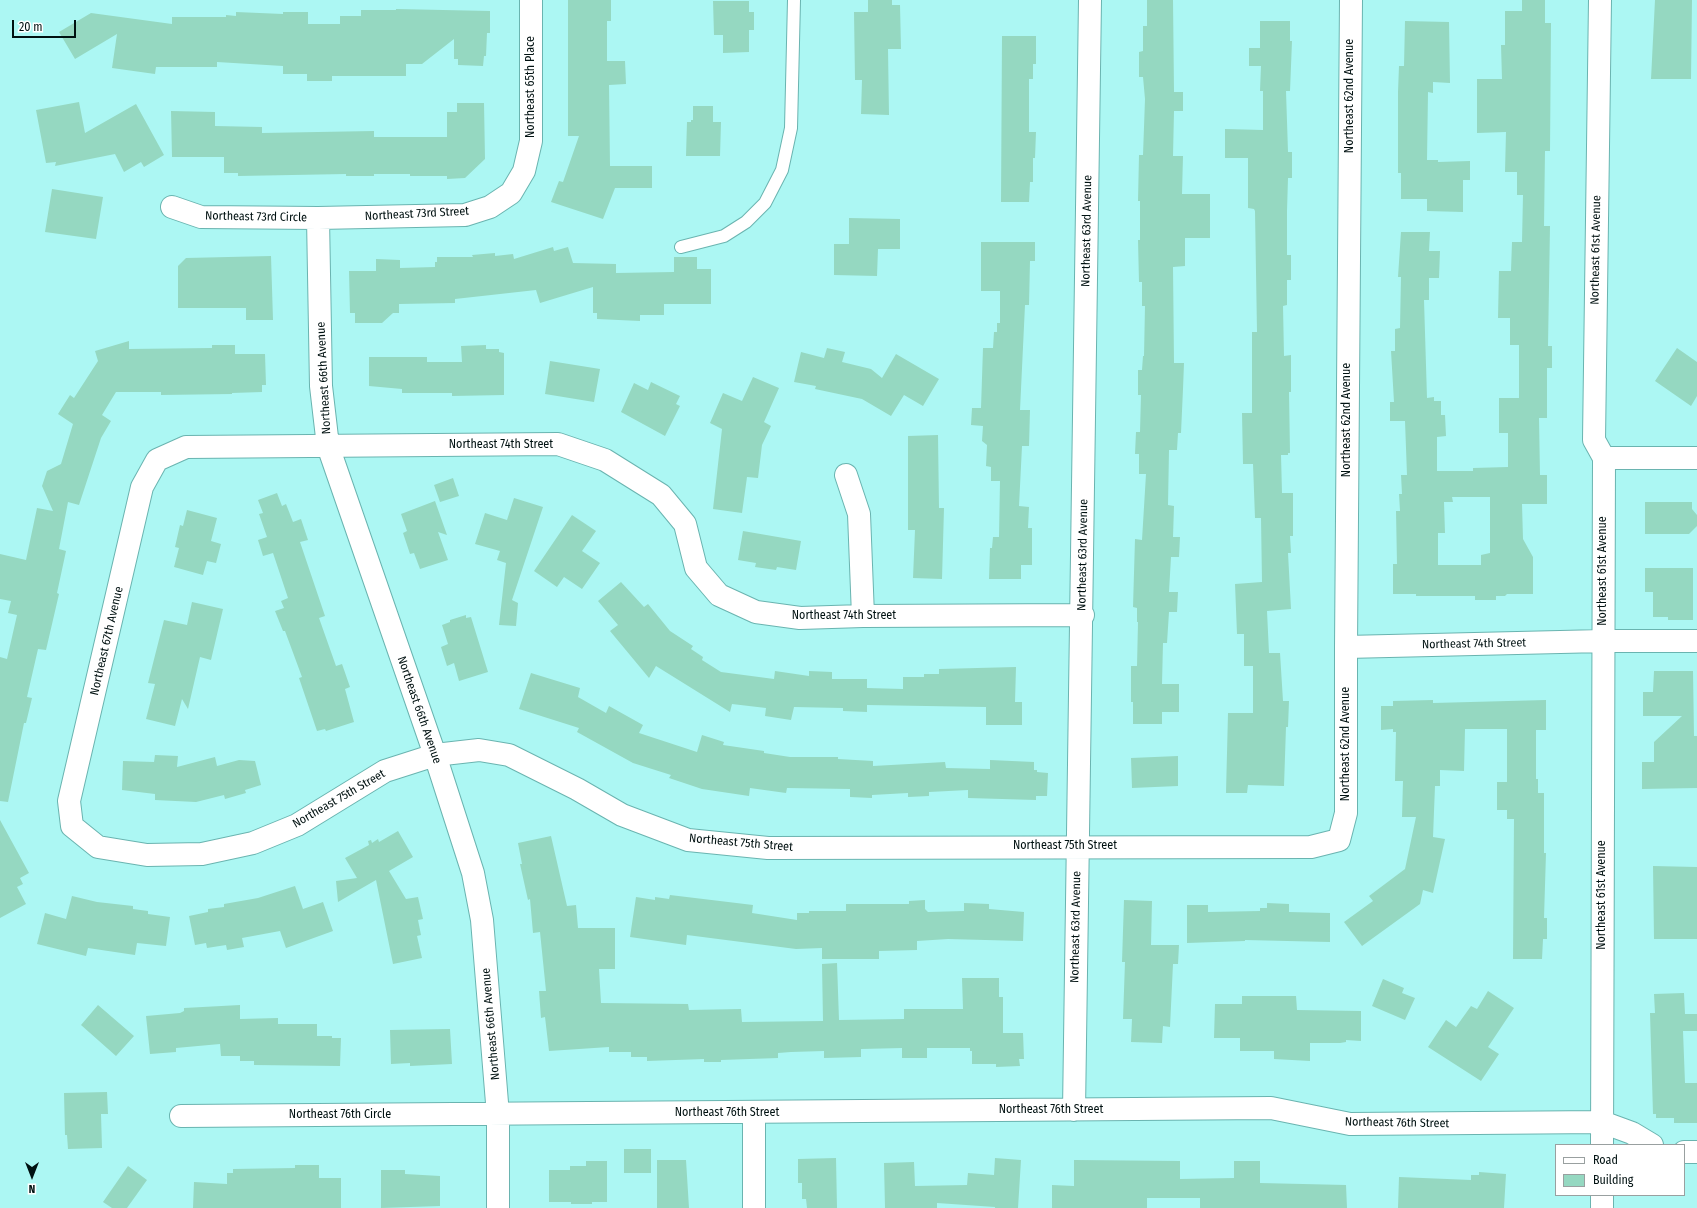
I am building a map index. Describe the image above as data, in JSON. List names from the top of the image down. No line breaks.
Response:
{"streets":{"street":["Northeast 65th Place","Northeast 62nd Avenue","Northeast 73rd Street","Northeast 73rd Circle","Northeast 63rd Avenue","Northeast 61st Avenue","Northeast 66th Avenue","Northeast 74th Street","Northeast 67th Avenue","Northeast 75th Street","Northeast 76th Street","Northeast 76th Circle"]},"crossings":[["Northeast 65th Place","Northeast 73rd Street"],["Northeast 62nd Avenue","Northeast 74th Street"],["Northeast 62nd Avenue","Northeast 75th Street"],["Northeast 73rd Street","Northeast 73rd Circle"],["Northeast 73rd Street","Northeast 66th Avenue"],["Northeast 73rd Circle","Northeast 66th Avenue"],["Northeast 63rd Avenue","Northeast 74th Street"],["Northeast 63rd Avenue","Northeast 75th Street"],["Northeast 63rd Avenue","Northeast 76th Street"],["Northeast 61st Avenue","Northeast 74th Street"],["Northeast 61st Avenue","Northeast 76th Street"],["Northeast 66th Avenue","Northeast 74th Street"],["Northeast 66th Avenue","Northeast 75th Street"],["Northeast 66th Avenue","Northeast 76th Street"],["Northeast 66th Avenue","Northeast 76th Circle"],["Northeast 74th Street","Northeast 67th Avenue"],["Northeast 67th Avenue","Northeast 75th Street"],["Northeast 76th Street","Northeast 76th Circle"]],"legend":["Road","Building"],"scale_bar":"20 m","north":"bottom"}
